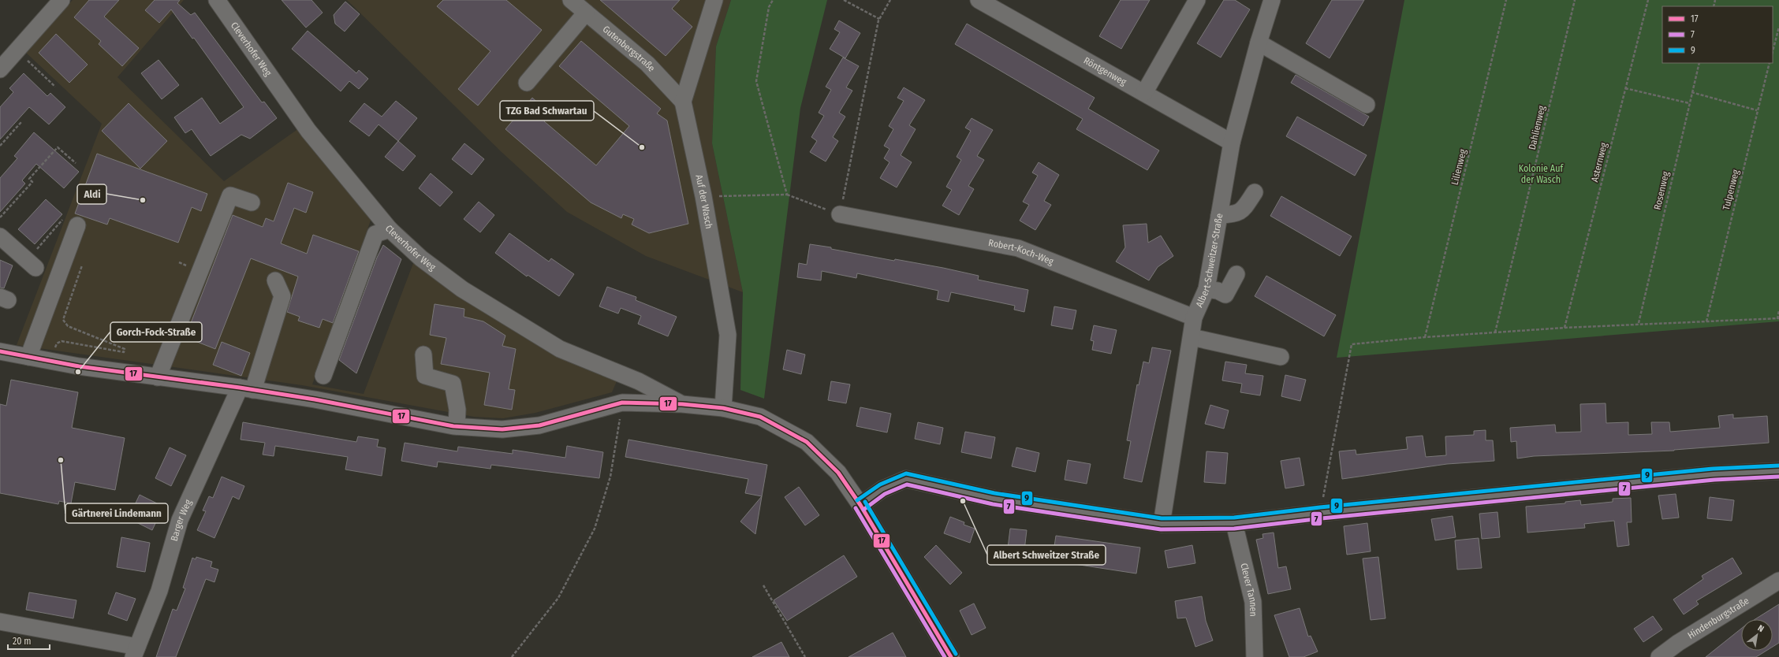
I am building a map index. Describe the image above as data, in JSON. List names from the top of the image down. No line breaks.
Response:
{"streets":{"street":["Cleverhofer Weg","Gutenbergstraße","Röntgenweg","Auf der Wasch","Robert-Koch-Weg","Albert-Schweitzer-Straße","Barger Weg","Clever Tannen","Hindenburgstraße"],"path":["Dahlienweg","Asternweg","Lilienweg","Tulpenweg","Rosenweg"]},"crossings":[["Gutenbergstraße","Auf der Wasch"],["Röntgenweg","Albert-Schweitzer-Straße"],["Robert-Koch-Weg","Albert-Schweitzer-Straße"]],"parks":["Kolonie Auf der Wasch"],"places":["TZG Bad Schwartau","Aldi","Gorch-Fock-Straße","Gärtnerei Lindemann","Albert Schweitzer Straße"],"lines":["transit line 17","transit line 9","transit line 7"],"legend":["17","7","9"],"scale_bar":"20 m","north":"top right"}
